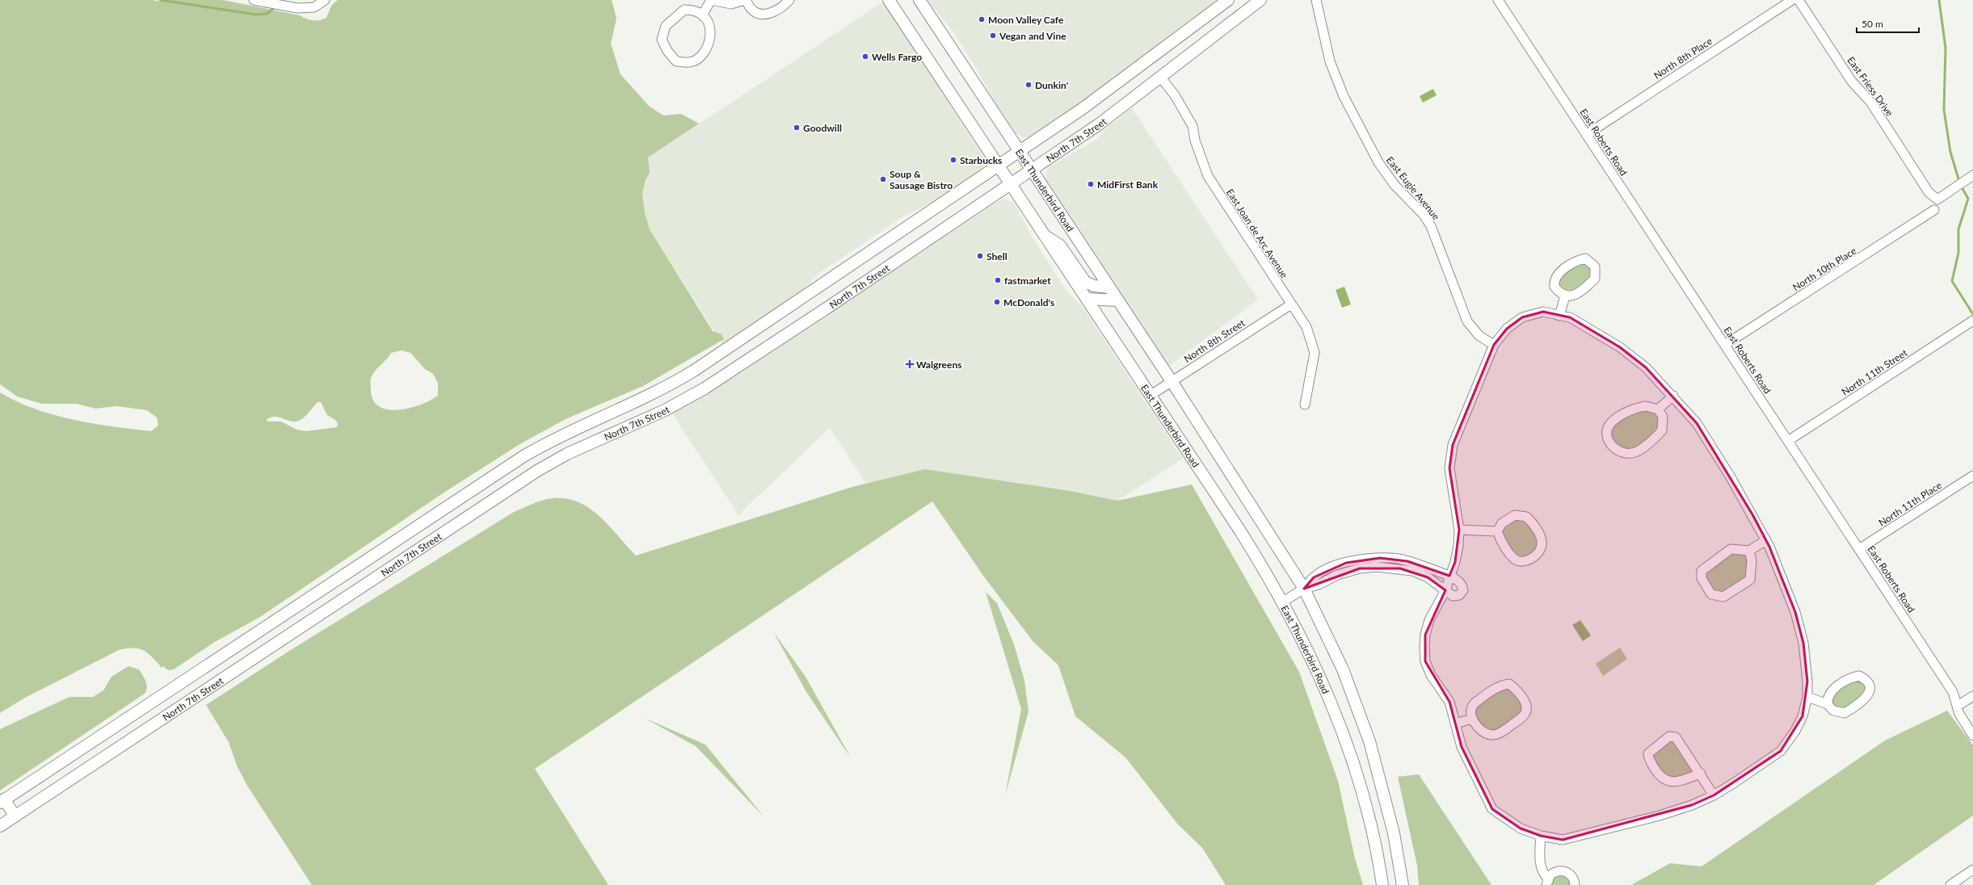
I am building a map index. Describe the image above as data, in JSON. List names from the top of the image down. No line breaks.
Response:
{"streets":{"main road":["North 7th Street","East Thunderbird Road"],"street":["North 8th Place","East Friess Drive","East Roberts Road","East Eugie Avenue","East Joan de Arc Avenue","North 10th Place","North 8th Street","North 11th Street","North 11th Place"]},"crossings":[["North 8th Place","East Roberts Road"],["North 7th Street","East Thunderbird Road"],["North 7th Street","East Joan de Arc Avenue"],["East Roberts Road","North 10th Place"],["East Roberts Road","North 11th Street"],["East Roberts Road","North 11th Place"],["East Thunderbird Road","North 8th Street"],["East Joan de Arc Avenue","North 8th Street"]],"places":{"other":["Moon Valley Cafe","Vegan and Vine","Wells Fargo","Dunkin'","Goodwill","Starbucks","Soup & Sausage Bistro","MidFirst Bank","Shell","fastmarket","McDonald's"],"health":["Walgreens"]},"scale_bar":"50 m"}
